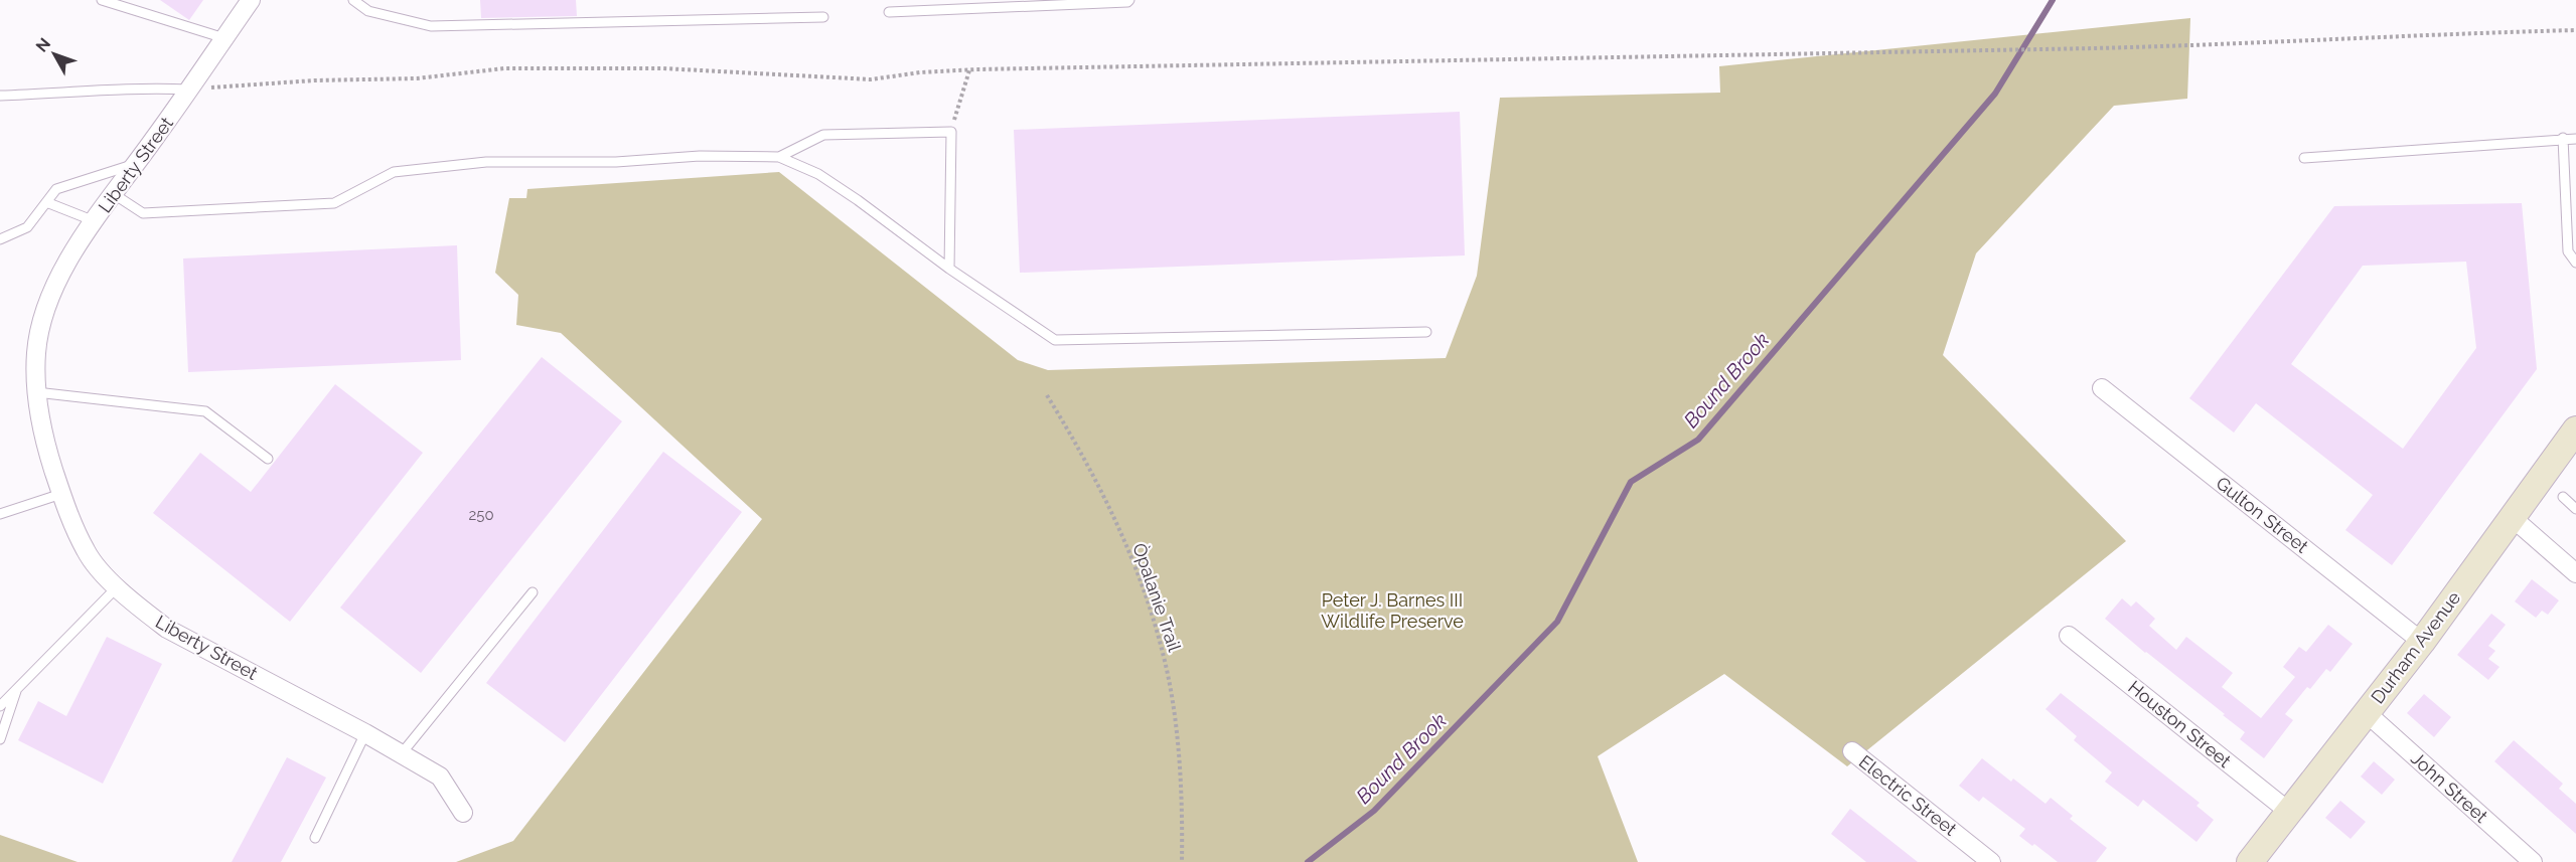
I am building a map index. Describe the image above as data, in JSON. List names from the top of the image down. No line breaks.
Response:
{"streets":{"street":["Liberty Street","Gulton Street","Durham Avenue","Houston Street","John Street","Electric Street"],"path":["Òpalanie Trail"]},"crossings":[["Gulton Street","Durham Avenue"],["Durham Avenue","Houston Street"],["Durham Avenue","John Street"]],"water":["Bound Brook"],"parks":["Peter J. Barnes III Wildlife Preserve"],"house_numbers":["250"],"north":"top left"}
